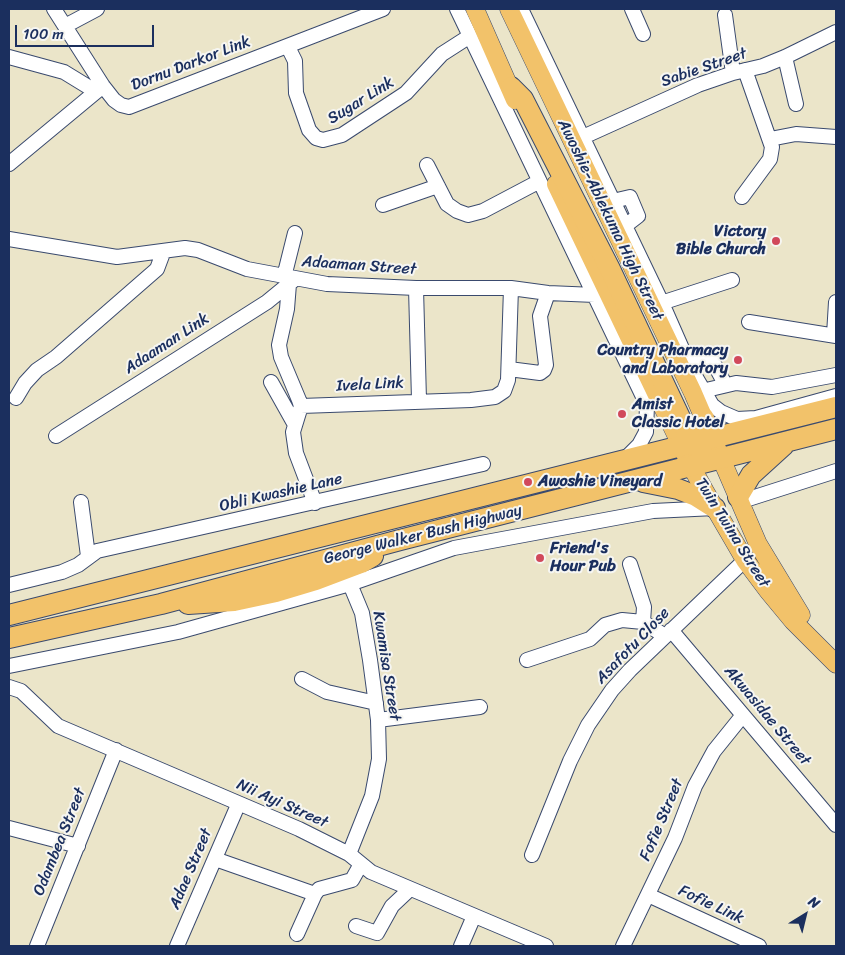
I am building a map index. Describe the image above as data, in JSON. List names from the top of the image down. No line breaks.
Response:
{"streets":{"highway":["George Walker Bush Highway"],"main road":["Awoshie-Ablekuma High Street","Twin Twina Street"],"street":["Dornu Darkor Link","Sabie Street","Sugar Link","Adaaman Street","Adaaman Link","Ivela Link","Obli Kwashie Lane","Asafotu Close","Kwamisa Street","Akwasidae Street","Nii Ayi Street","Fofie Street","Odambea Street","Adae Street","Fofie Link"]},"crossings":[["Dornu Darkor Link","Sugar Link"],["Sabie Street","Awoshie-Ablekuma High Street"],["Awoshie-Ablekuma High Street","Twin Twina Street"],["Awoshie-Ablekuma High Street","George Walker Bush Highway"],["Adaaman Street","Adaaman Link"],["Adaaman Street","Ivela Link"],["Adaaman Street","George Walker Bush Highway"],["Twin Twina Street","George Walker Bush Highway"],["Twin Twina Street","Asafotu Close"],["Asafotu Close","Akwasidae Street"],["Kwamisa Street","Nii Ayi Street"],["Akwasidae Street","Fofie Street"],["Nii Ayi Street","Odambea Street"],["Nii Ayi Street","Adae Street"],["Fofie Street","Fofie Link"]],"places":["Victory Bible Church","Country Pharmacy and Laboratory","Amist Classic Hotel","Awoshie Vineyard","Friend's Hour Pub"],"scale_bar":"100 m","north":"top right"}
